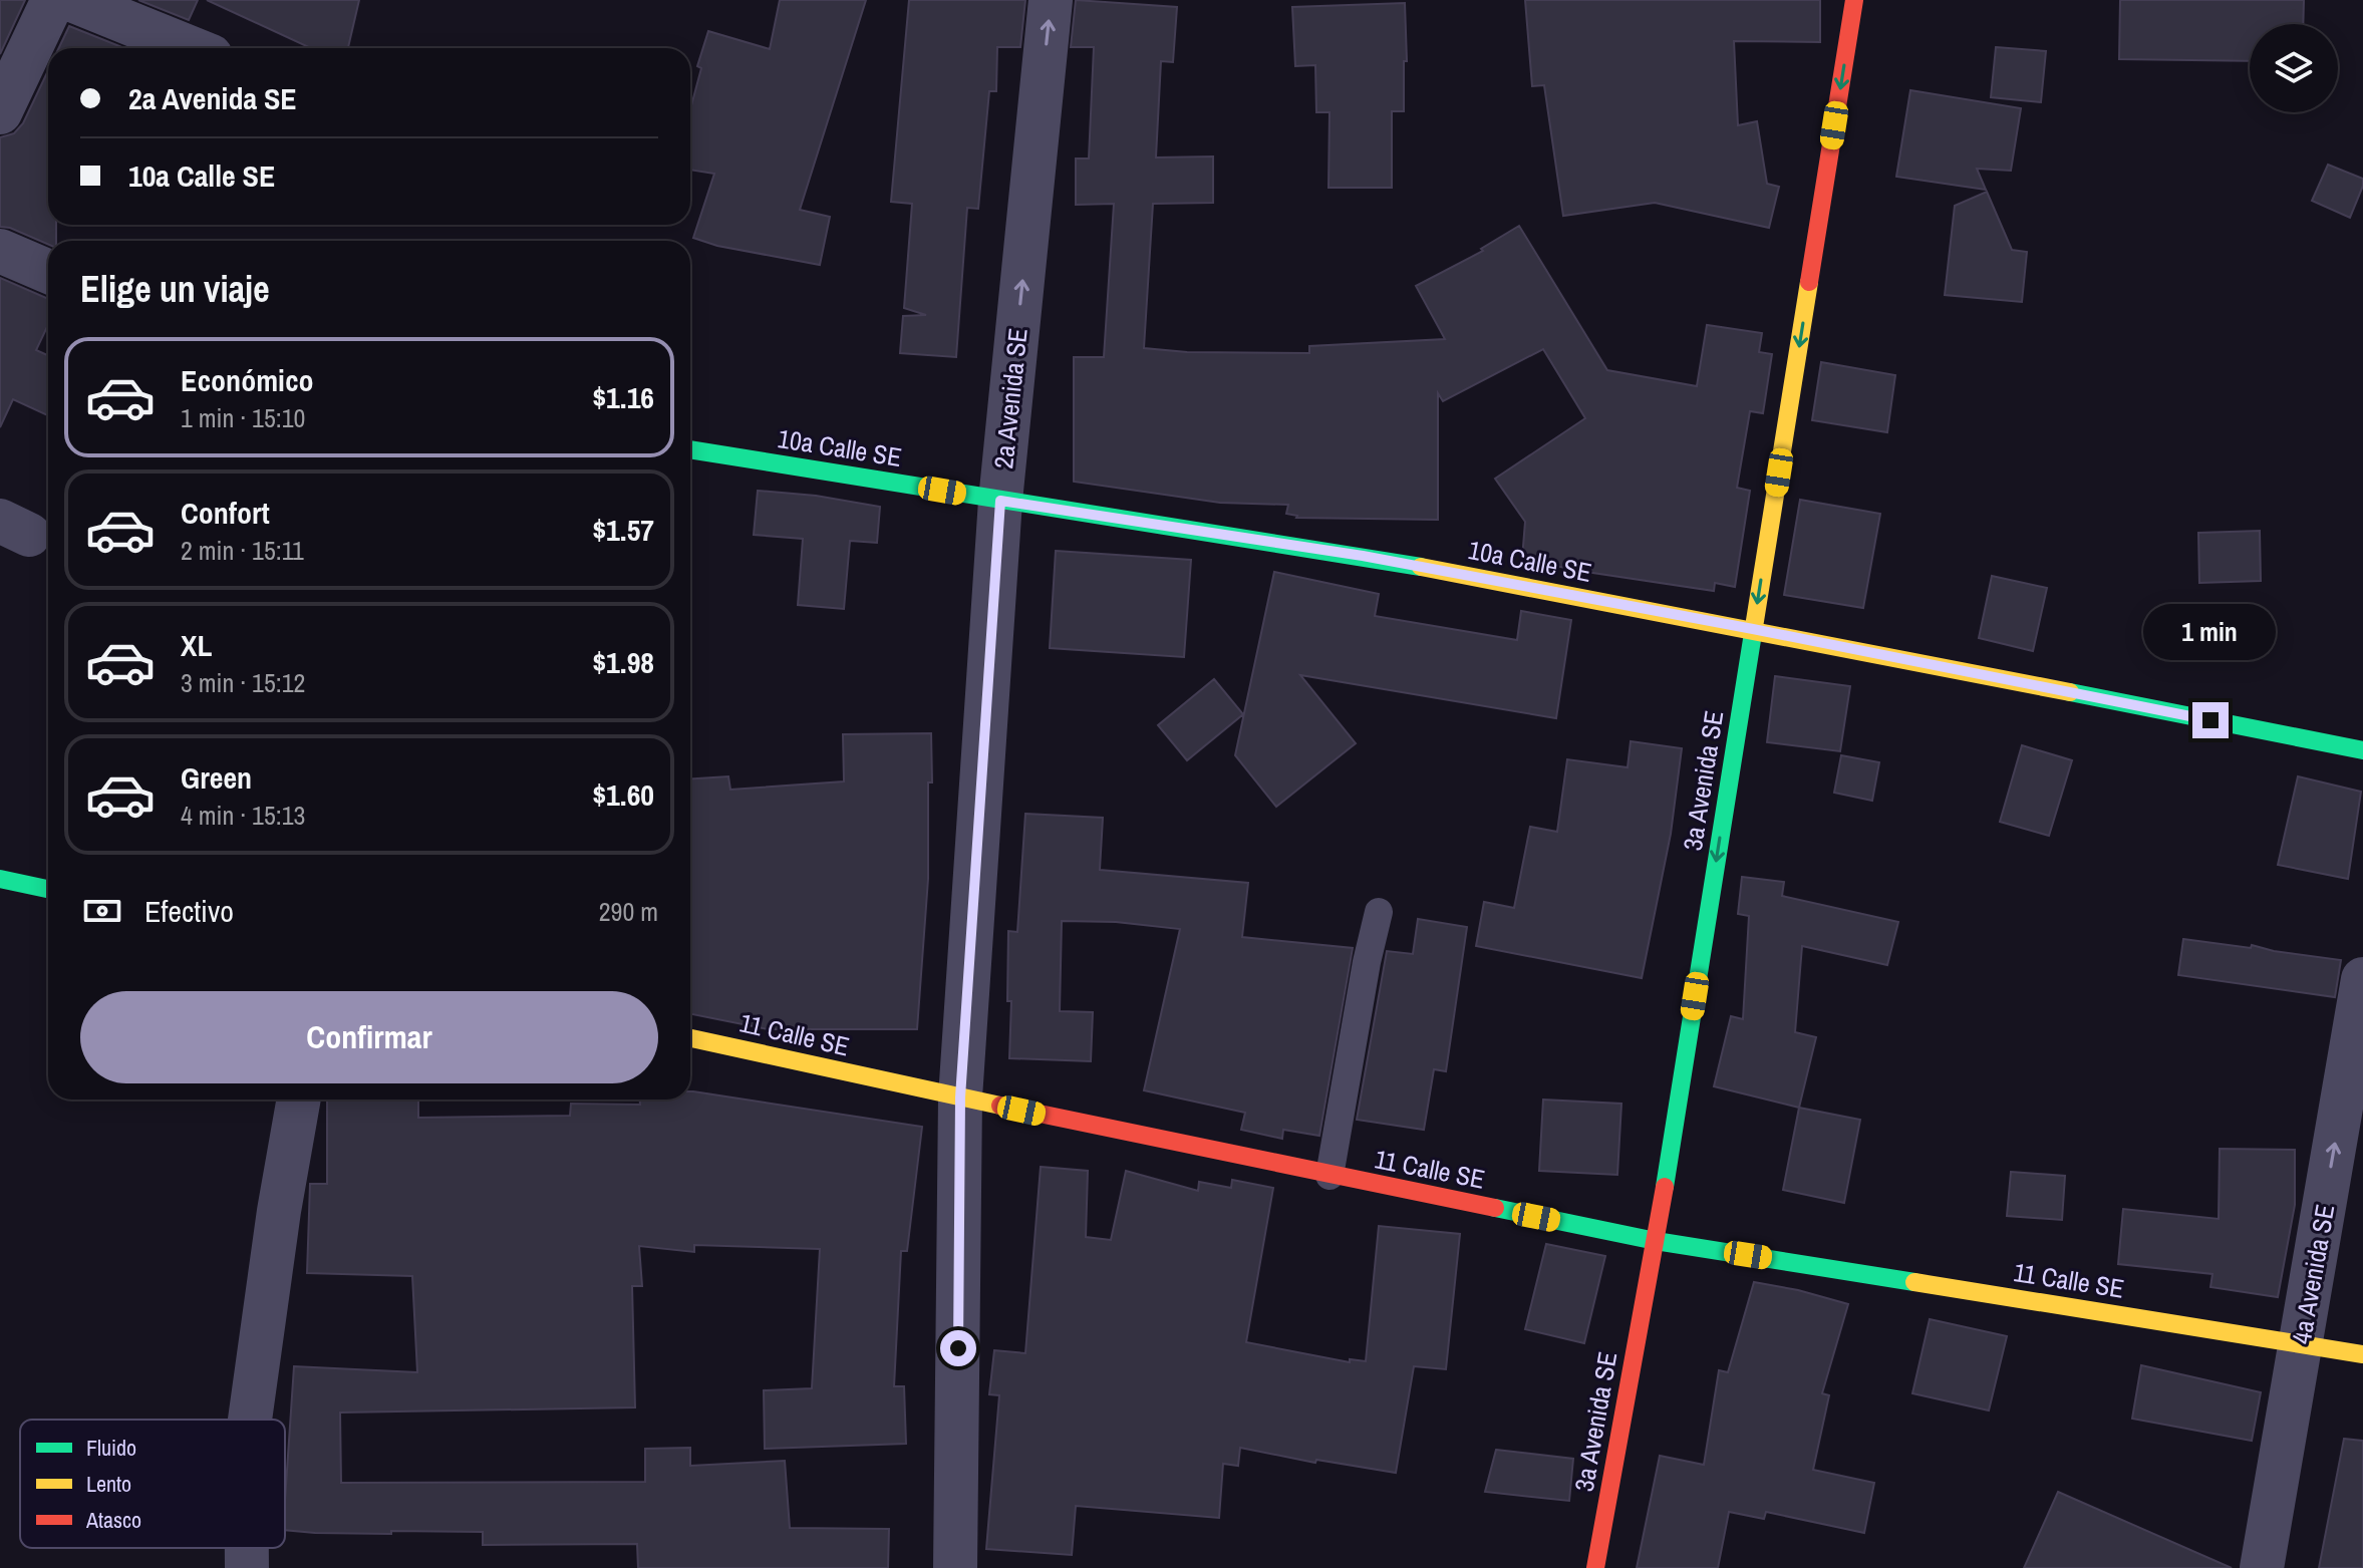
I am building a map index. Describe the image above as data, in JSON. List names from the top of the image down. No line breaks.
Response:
{"streets":{"street":["2a Avenida SE","10a Calle SE","3a Avenida SE","11 Calle SE","4a Avenida SE"]},"crossings":[["2a Avenida SE","10a Calle SE"],["2a Avenida SE","11 Calle SE"],["10a Calle SE","3a Avenida SE"],["3a Avenida SE","11 Calle SE"],["11 Calle SE","4a Avenida SE"]],"one_way":["3a Avenida SE","4a Avenida SE"],"legend":["Fluido","Lento","Atasco"],"page":{"banner":["2a Avenida SE","10a Calle SE"],"heading":"Elige un viaje","list":[{"name":"Económico","note":"1 min · 15:10","value":"$1.16"},{"name":"Confort","note":"2 min · 15:11","value":"$1.57"},{"name":"XL","note":"3 min · 15:12","value":"$1.98"},{"name":"Green","note":"4 min · 15:13","value":"$1.60"}],"bubble":"1 min","pay":["Efectivo","290 m"],"buttons":"Confirmar"}}
